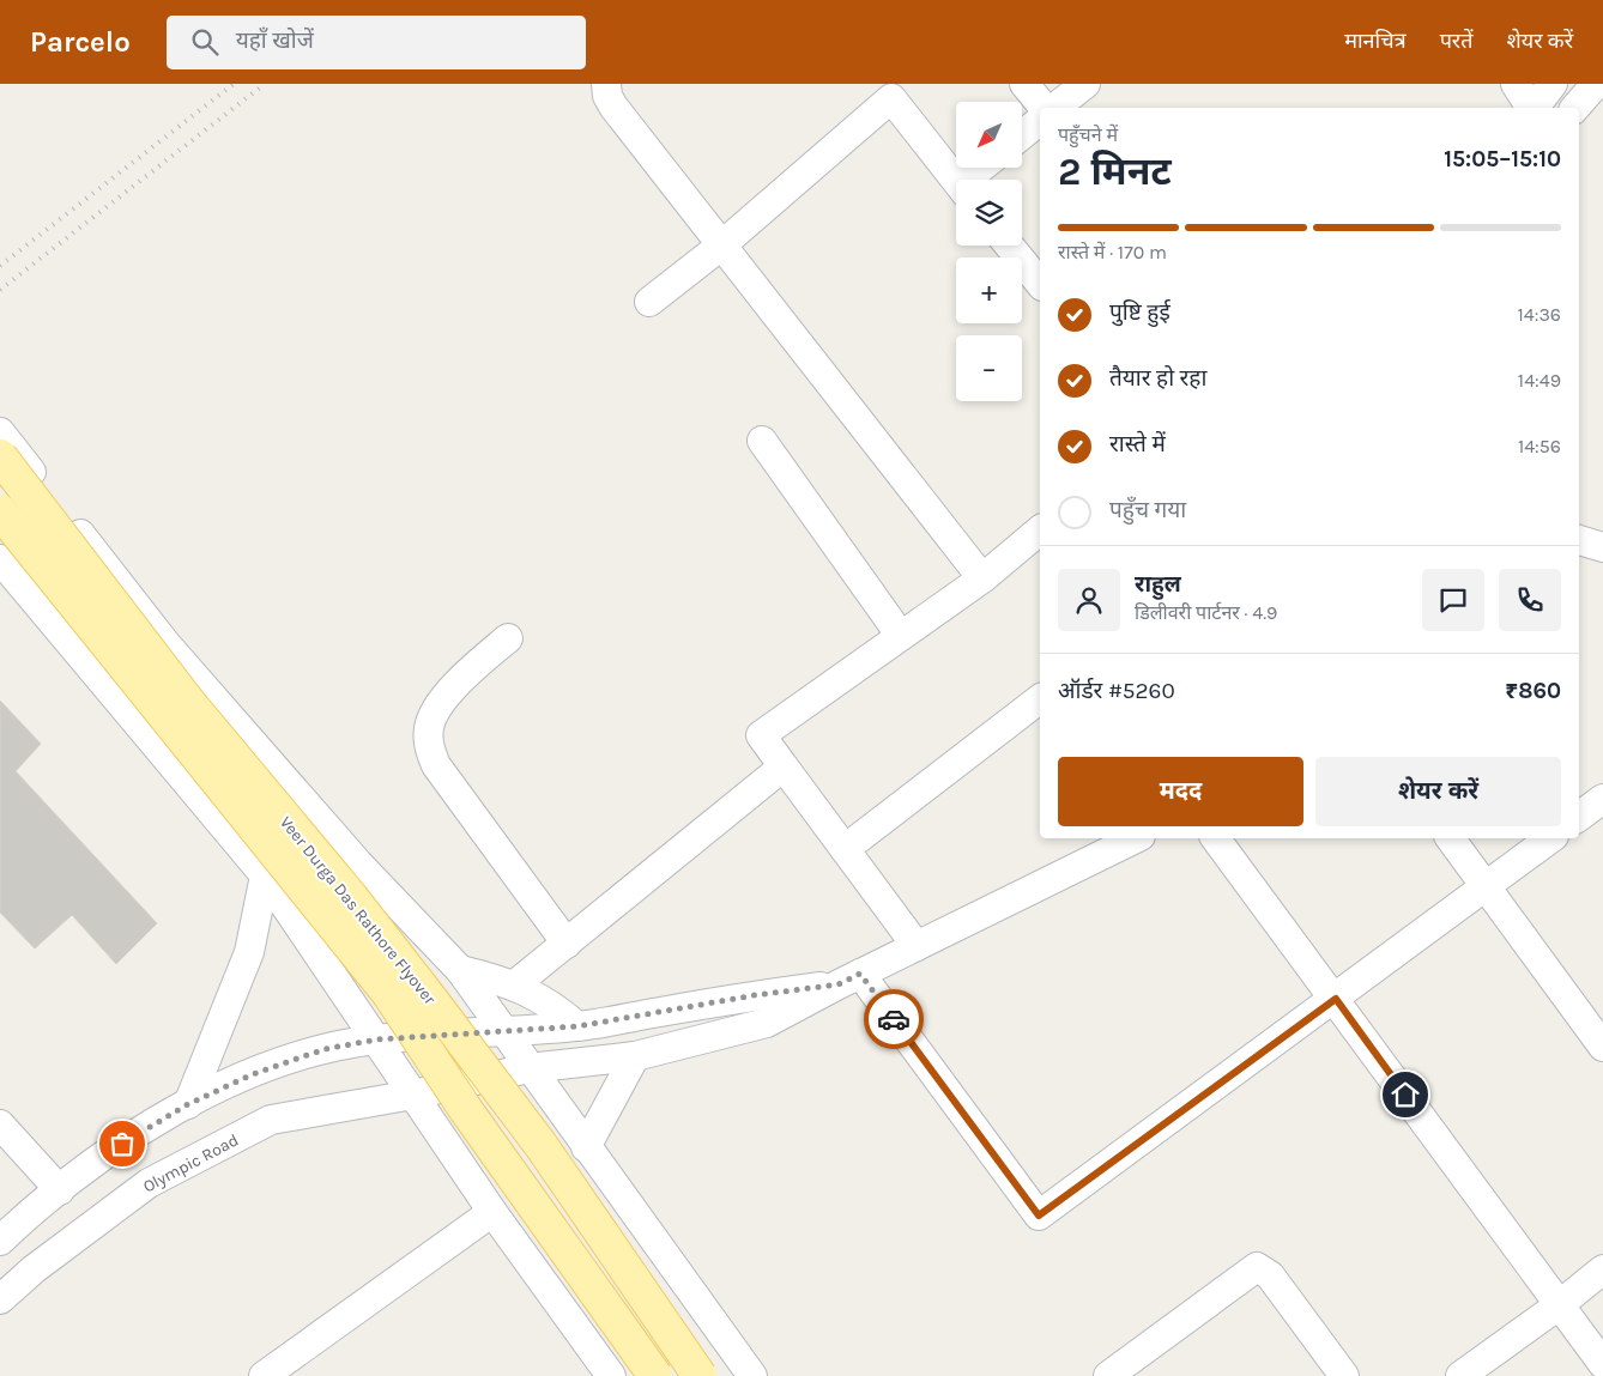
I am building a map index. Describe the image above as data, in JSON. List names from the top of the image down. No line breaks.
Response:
{"streets":{"main road":["Veer Durga Das Rathore Flyover"],"street":["Olympic Road"]},"north":"bottom left","page":{"header":"Parcelo","search":"यहाँ खोजें","nav":["मानचित्र","परतें","शेयर करें"],"map_buttons":["+","−"],"heading":["2 मिनट","पहुँचने में","15:05–15:10"],"panel":["राहुल","डिलीवरी पार्टनर · 4.9","ऑर्डर #5260","₹860"],"bar":"रास्ते में · 170 m","list":[["पुष्टि हुई","14:36"],["तैयार हो रहा","14:49"],["रास्ते में","14:56"],"पहुँच गया"],"buttons":["मदद","शेयर करें"]}}
